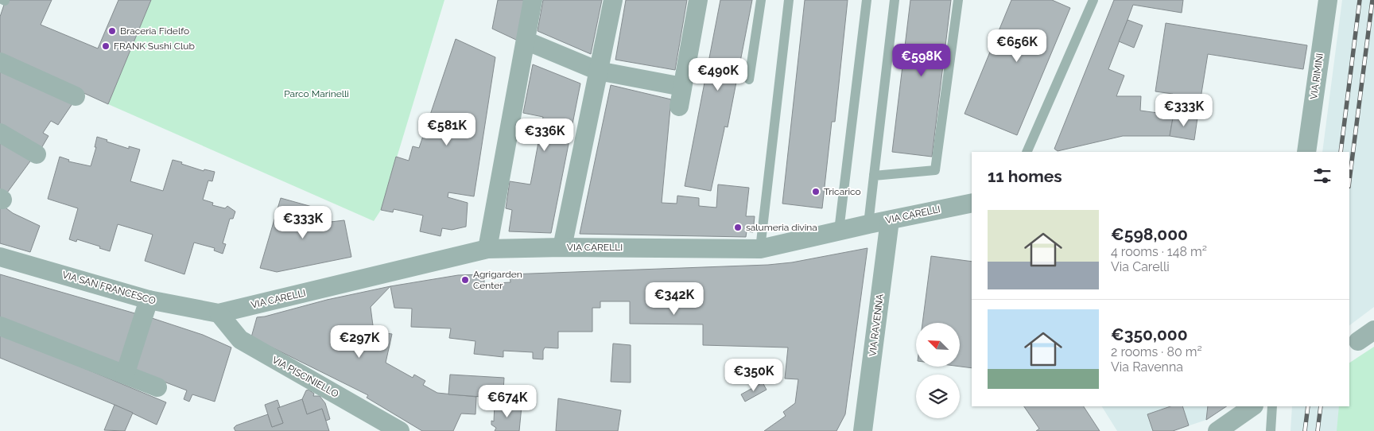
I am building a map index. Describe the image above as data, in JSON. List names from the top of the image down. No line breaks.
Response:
{"streets":{"street":["VIA RIMINI","VIA CARELLI","VIA SAN FRANCESCO","VIA RAVENNA","VIA PISCINIELLO"]},"crossings":[["VIA CARELLI","VIA SAN FRANCESCO"],["VIA CARELLI","VIA RAVENNA"],["VIA CARELLI","VIA PISCINIELLO"],["VIA SAN FRANCESCO","VIA PISCINIELLO"]],"parks":["Parco Marinelli"],"places":["Braceria Fidelfo","FRANK Sushi Club","Tricarico","salumeria divina","Agrigarden Center"],"north":"top left","page":{"price":["€656K","€598K","€490K","€333K","€581K","€336K","€333K","€342K","€297K","€350K","€674K"],"heading":"11 homes","list":[{"name":"€598,000","note":"4 rooms · 148 m² · Via Carelli"},{"name":"€350,000","note":"2 rooms · 80 m² · Via Ravenna"}]}}
